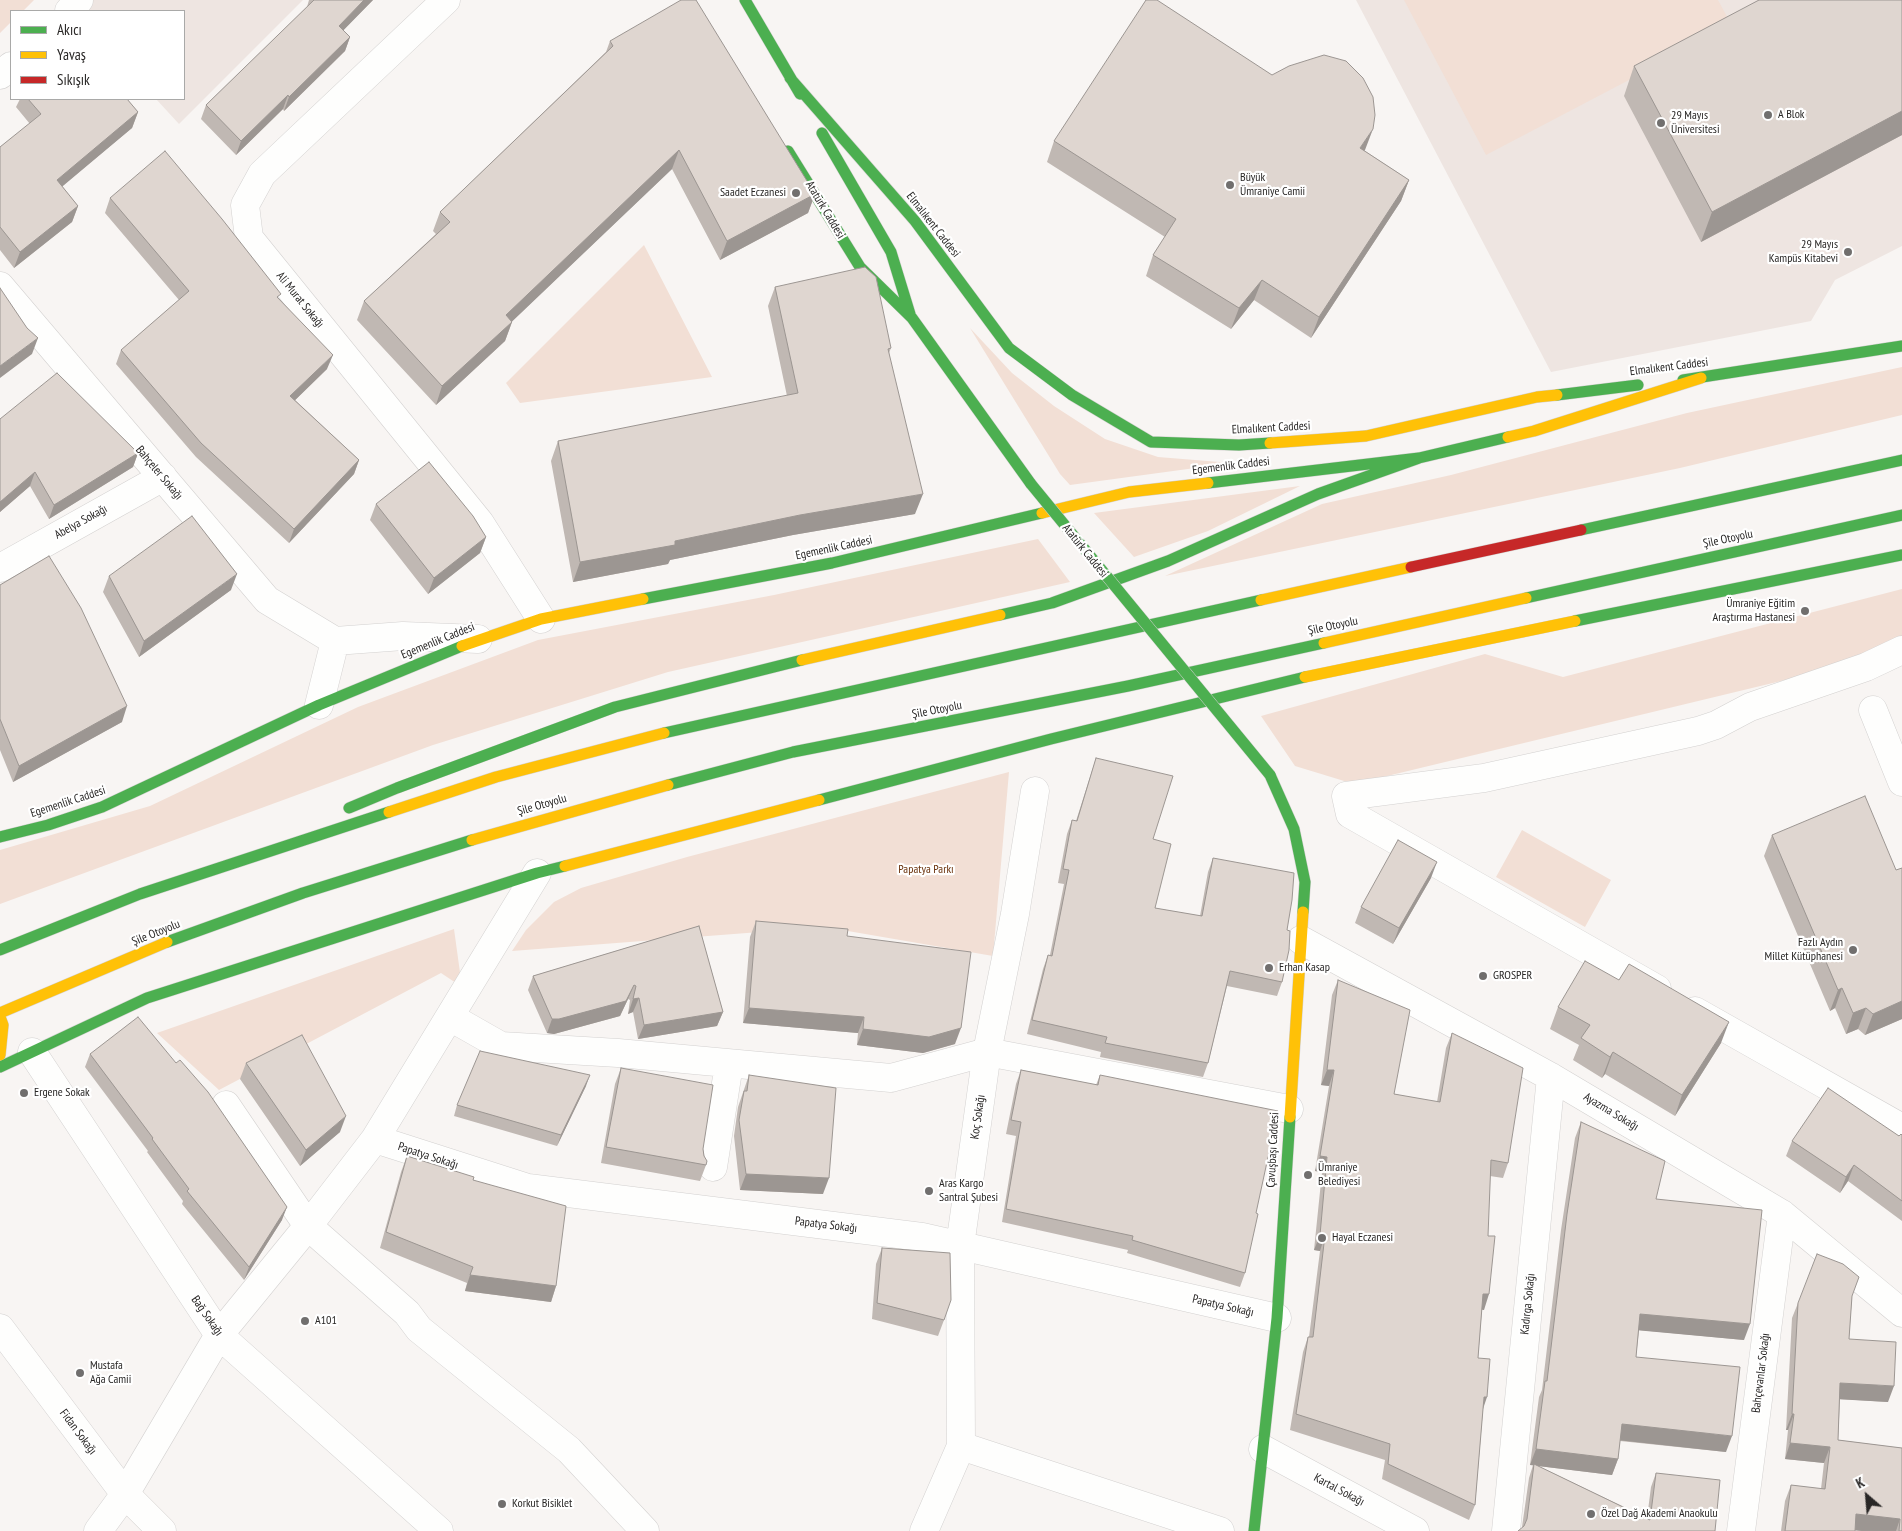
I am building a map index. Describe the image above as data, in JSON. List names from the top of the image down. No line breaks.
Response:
{"streets":{"main road":["Atatürk Caddesi","Elmalıkent Caddesi","Egemenlik Caddesi","Şile Otoyolu","Çavuşbaşı Caddesi"],"street":["Ali Murat Sokağı","Bahçeler Sokağı","Abelya Sokağı","Ayazma Sokağı","Koç Sokağı","Papatya Sokağı","Kadırga Sokağı","Bağ Sokağı","Bahçevanlar Sokağı","Fidan Sokağı","Kartal Sokağı"]},"crossings":[["Atatürk Caddesi","Elmalıkent Caddesi"],["Atatürk Caddesi","Çavuşbaşı Caddesi"],["Elmalıkent Caddesi","Egemenlik Caddesi"],["Ali Murat Sokağı","Egemenlik Caddesi"],["Bahçeler Sokağı","Abelya Sokağı"],["Ayazma Sokağı","Çavuşbaşı Caddesi"],["Ayazma Sokağı","Kadırga Sokağı"],["Ayazma Sokağı","Bahçevanlar Sokağı"],["Koç Sokağı","Papatya Sokağı"],["Çavuşbaşı Caddesi","Papatya Sokağı"],["Çavuşbaşı Caddesi","Kartal Sokağı"]],"parks":["Papatya Parkı"],"places":["A Blok","29 Mayıs Üniversitesi","Büyük Ümraniye Camii","Saadet Eczanesi","29 Mayıs Kampüs Kitabevi","Ümraniye Eğitim Araştırma Hastanesi","Fazlı Aydın Millet Kütüphanesi","Erhan Kasap","GROSPER","Ergene Sokak","Ümraniye Belediyesi","Aras Kargo Santral Şubesi","Hayal Eczanesi","A101","Mustafa Ağa Camii","Korkut Bisiklet","Özel Dağ Akademi Anaokulu"],"legend":["Akıcı","Yavaş","Sıkışık"],"north":"top left"}
